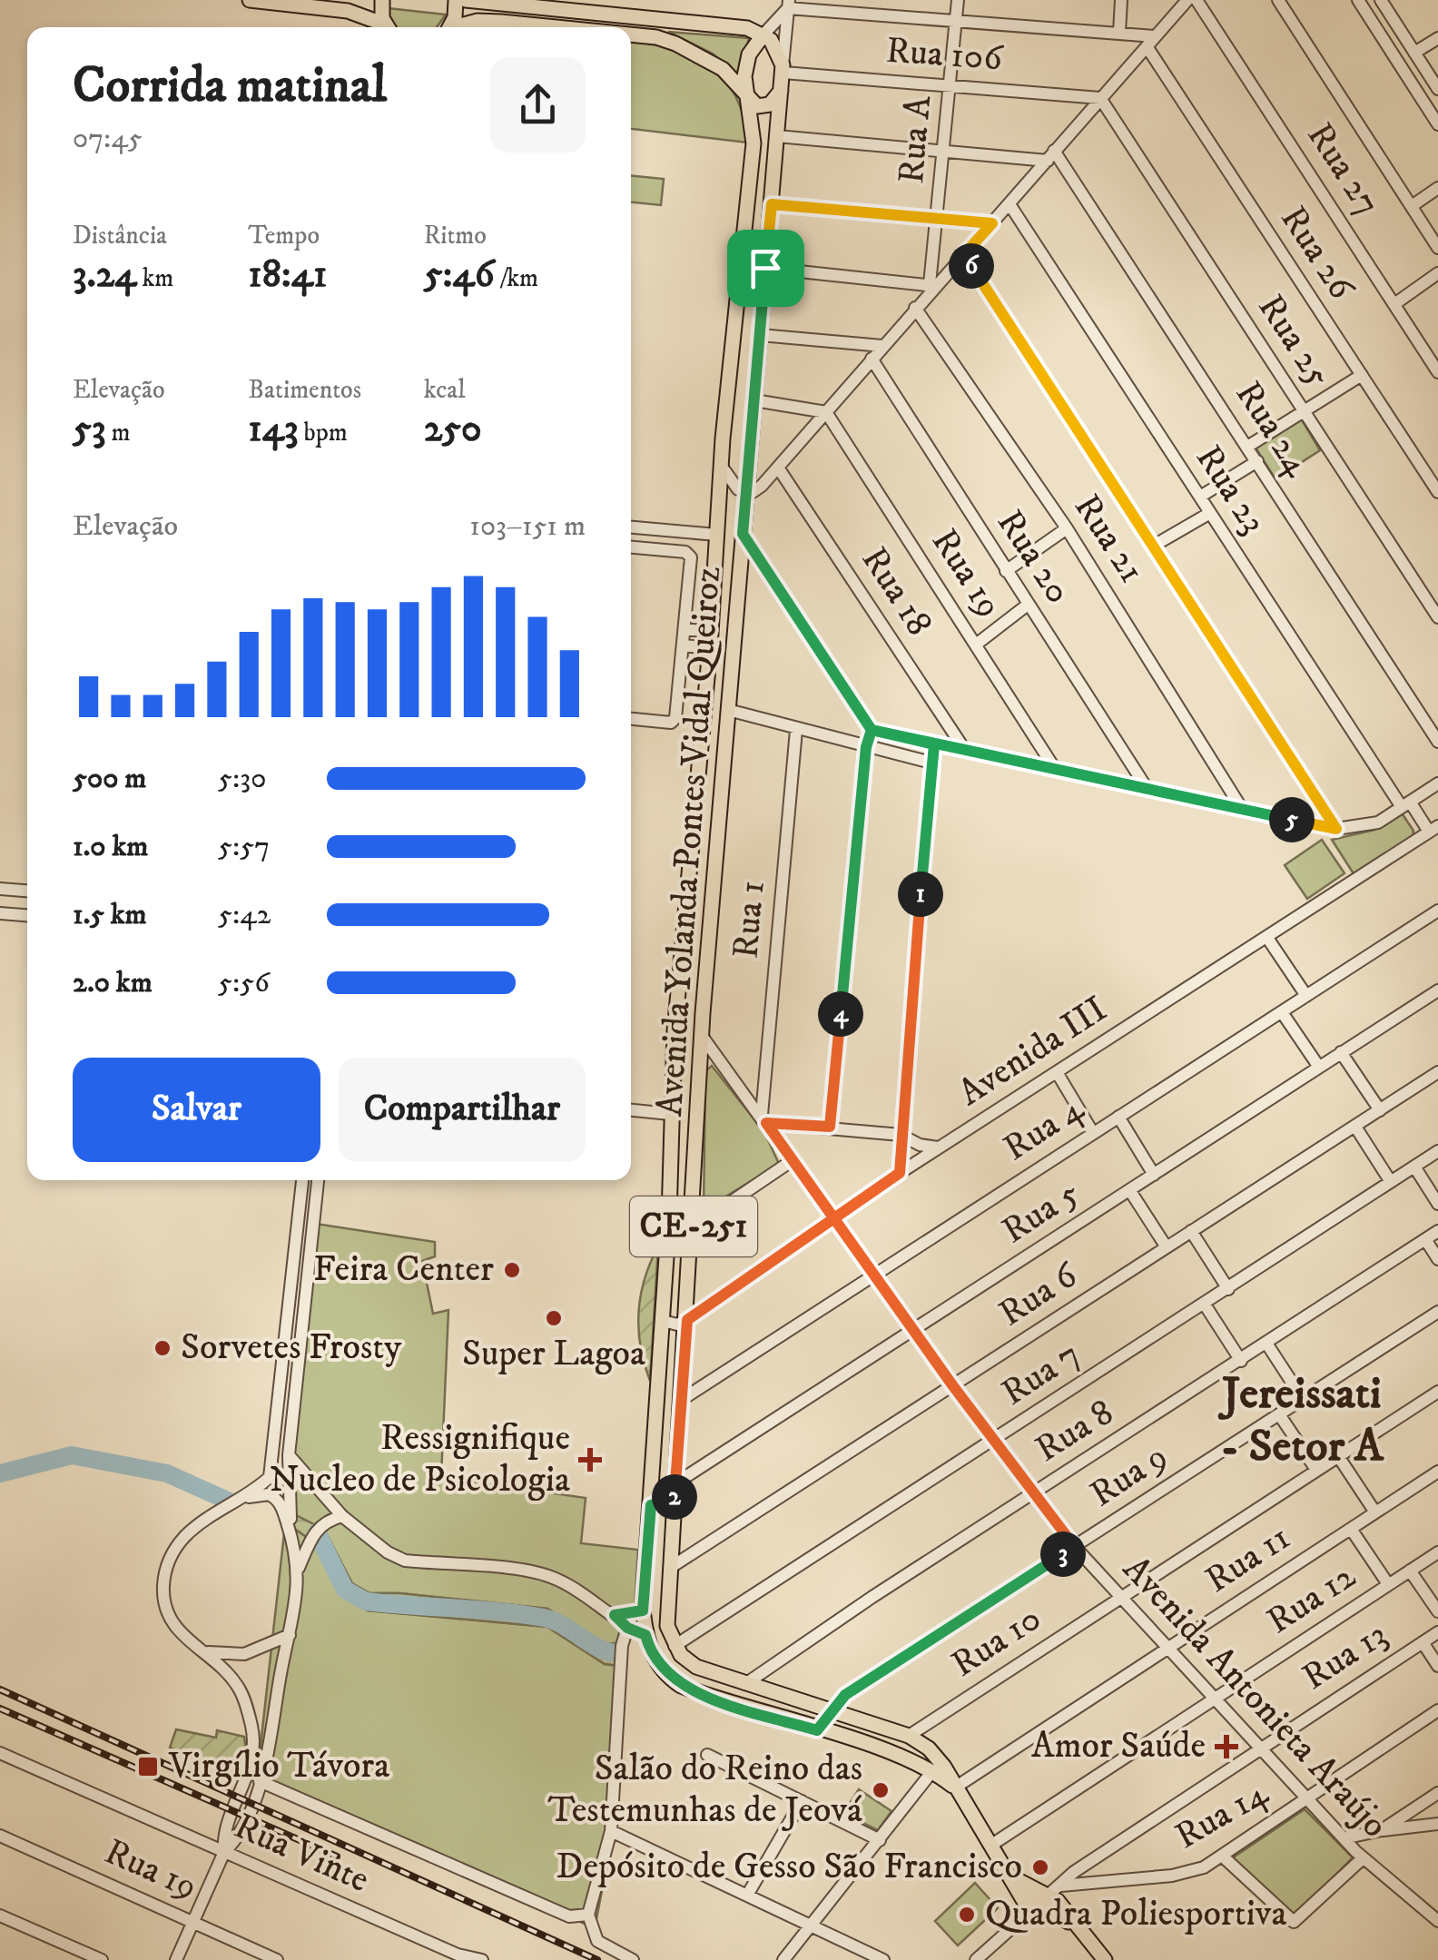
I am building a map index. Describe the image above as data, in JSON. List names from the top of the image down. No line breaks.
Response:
{"streets":{"main road":["Avenida Yolanda Pontes Vidal Queiroz","CE-251"],"street":["Rua 106","Rua A","Rua 27","Rua 26","Rua 25","Rua 24","Rua 23","Rua 21","Rua 20","Rua 19","Rua 18","Rua 1","Avenida III","Rua 4","Rua 5","Rua 6","Rua 7","Rua 8","Rua 9","Rua 11","Rua 12","Rua 10","Rua 13","Avenida Antonieta Araújo","Rua 14","Rua Vinte"]},"crossings":[["Rua 106","Rua A"],["Rua 106","Rua 25"],["Rua 106","CE-251"],["Rua 23","Avenida III"],["Avenida Yolanda Pontes Vidal Queiroz","Avenida III"],["Avenida Yolanda Pontes Vidal Queiroz","Rua 4"],["Avenida Yolanda Pontes Vidal Queiroz","Rua 5"],["Avenida Yolanda Pontes Vidal Queiroz","CE-251"],["Avenida Yolanda Pontes Vidal Queiroz","Rua 6"],["Avenida Yolanda Pontes Vidal Queiroz","Rua 7"],["Avenida Yolanda Pontes Vidal Queiroz","Rua 8"],["Avenida Yolanda Pontes Vidal Queiroz","Rua 9"],["Avenida Yolanda Pontes Vidal Queiroz","Rua 11"],["Avenida Yolanda Pontes Vidal Queiroz","Rua 12"],["Avenida Yolanda Pontes Vidal Queiroz","Rua 10"],["Avenida Yolanda Pontes Vidal Queiroz","Rua 13"],["Avenida Yolanda Pontes Vidal Queiroz","Avenida Antonieta Araújo"],["Avenida Yolanda Pontes Vidal Queiroz","Rua 14"],["Rua 1","Avenida Antonieta Araújo"],["Avenida III","Avenida Antonieta Araújo"],["Rua 4","Avenida Antonieta Araújo"],["Rua 5","Avenida Antonieta Araújo"],["CE-251","Rua 6"],["CE-251","Rua 7"],["CE-251","Rua 13"],["CE-251","Rua 14"],["Rua 6","Avenida Antonieta Araújo"],["Rua 7","Avenida Antonieta Araújo"],["Rua 8","Avenida Antonieta Araújo"],["Rua 9","Avenida Antonieta Araújo"],["Rua 11","Avenida Antonieta Araújo"],["Rua 12","Avenida Antonieta Araújo"],["Rua 10","Avenida Antonieta Araújo"],["Rua 13","Avenida Antonieta Araújo"],["Rua 13","Rua 14"],["Avenida Antonieta Araújo","Rua 14"]],"districts":["Jereissati - Setor A"],"places":{"other":["Feira Center","Super Lagoa","Sorvetes Frosty","Salão do Reino das Testemunhas de Jeová","Depósito de Gesso São Francisco","Quadra Poliesportiva"],"health":["Ressignifique Nucleo de Psicologia","Amor Saúde"],"transit":["Virgílio Távora"]},"page":{"heading":["Corrida matinal","07:45"],"stats":[["Distância","3.24 km"],["Tempo","18:41"],["Ritmo","5:46 /km"],["Elevação","53 m"],["Batimentos","143 bpm"],["kcal","250"]],"pins":["6","5","1","4","2","3"],"chart":["Elevação","103–151 m"],"list":[{"name":"500 m","note":"5:30"},{"name":"1.0 km","note":"5:57"},{"name":"1.5 km","note":"5:42"},{"name":"2.0 km","note":"5:56"}],"buttons":["Salvar","Compartilhar"]}}
